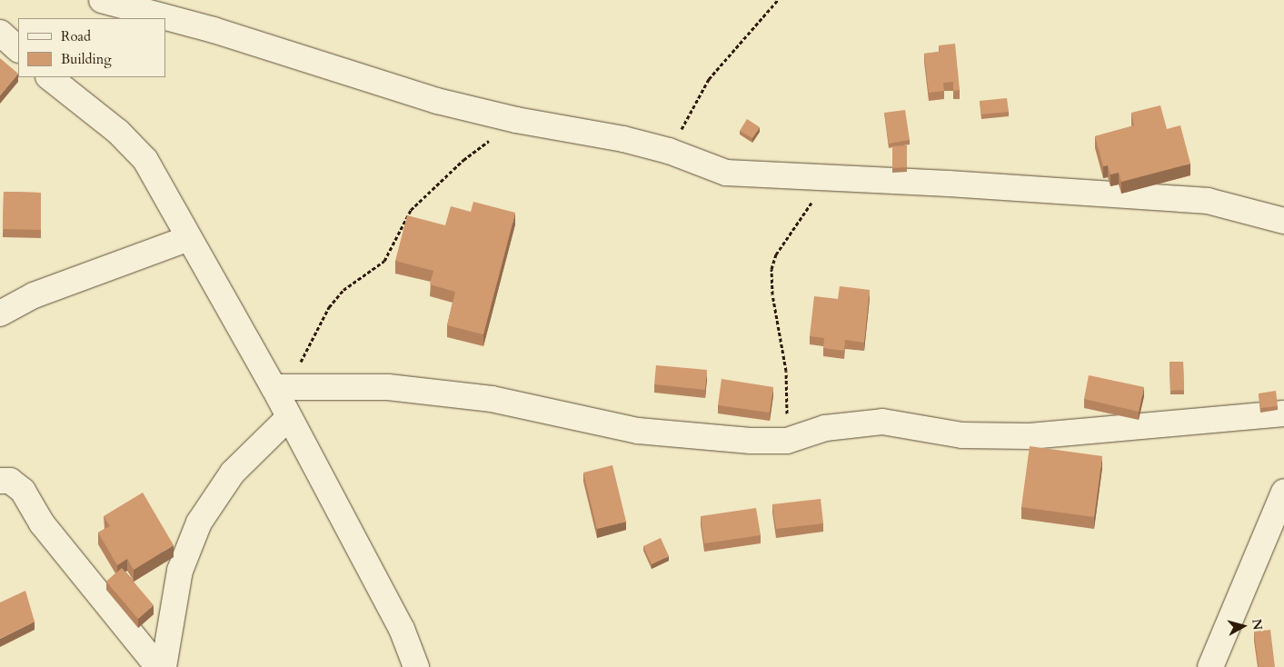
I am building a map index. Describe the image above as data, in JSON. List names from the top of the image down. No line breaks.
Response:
{"legend":["Road","Building"],"north":"right"}
